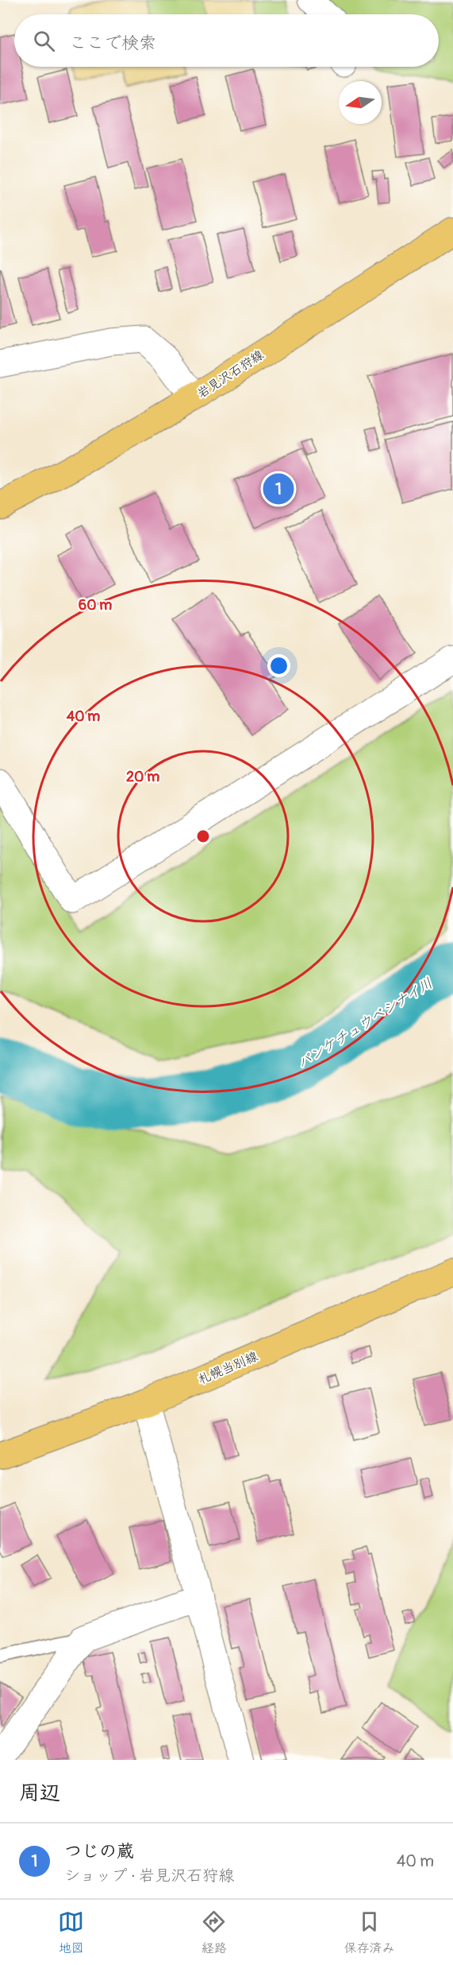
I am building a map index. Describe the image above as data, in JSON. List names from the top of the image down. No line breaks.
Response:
{"streets":{"main road":["岩見沢石狩線","札幌当別線"]},"water":["パンケチュウベシナイ川"],"north":"left","page":{"search":"ここで検索","pins":"1","heading":"周辺","list":[{"mark":"1","name":"つじの蔵","note":"ショップ · 岩見沢石狩線","value":"40 m"}],"nav":["地図","経路","保存済み"]},"rings":["60 m","40 m","20 m"]}
